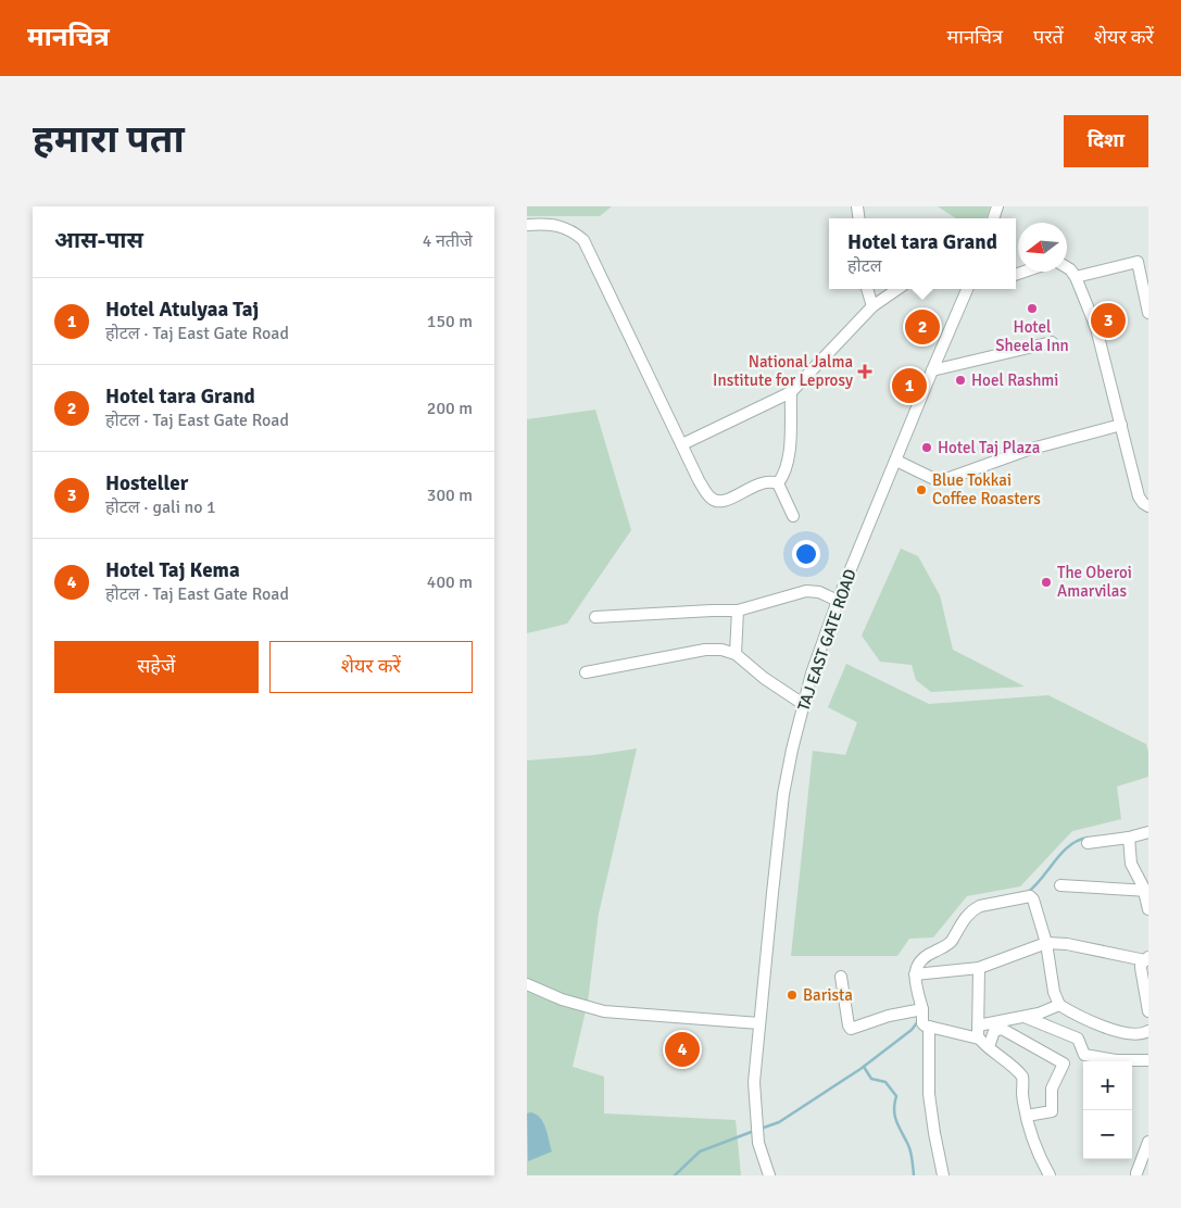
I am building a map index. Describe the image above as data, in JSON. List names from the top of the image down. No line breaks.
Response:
{"streets":{"street":["TAJ EAST GATE ROAD"]},"places":{"other":["Hotel Sheela Inn","Hoel Rashmi","Hotel Taj Plaza","Blue Tokkai Coffee Roasters","The Oberoi Amarvilas","Barista"],"health":["National Jalma Institute for Leprosy"]},"north":"left","page":{"header":"मानचित्र","nav":["मानचित्र","परतें","शेयर करें"],"buttons":["दिशा",["सहेजें","शेयर करें"]],"title":"हमारा पता","heading":["आस-पास","4 नतीजे"],"popup":["Hotel tara Grand","होटल"],"list":[{"mark":"1","name":"Hotel Atulyaa Taj","note":"होटल · Taj East Gate Road","value":"150 m"},{"mark":"2","name":"Hotel tara Grand","note":"होटल · Taj East Gate Road","value":"200 m"},{"mark":"3","name":"Hosteller","note":"होटल · gali no 1","value":"300 m"},{"mark":"4","name":"Hotel Taj Kema","note":"होटल · Taj East Gate Road","value":"400 m"}],"pins":["3","2","1","4"],"map_buttons":["+","−"]}}
